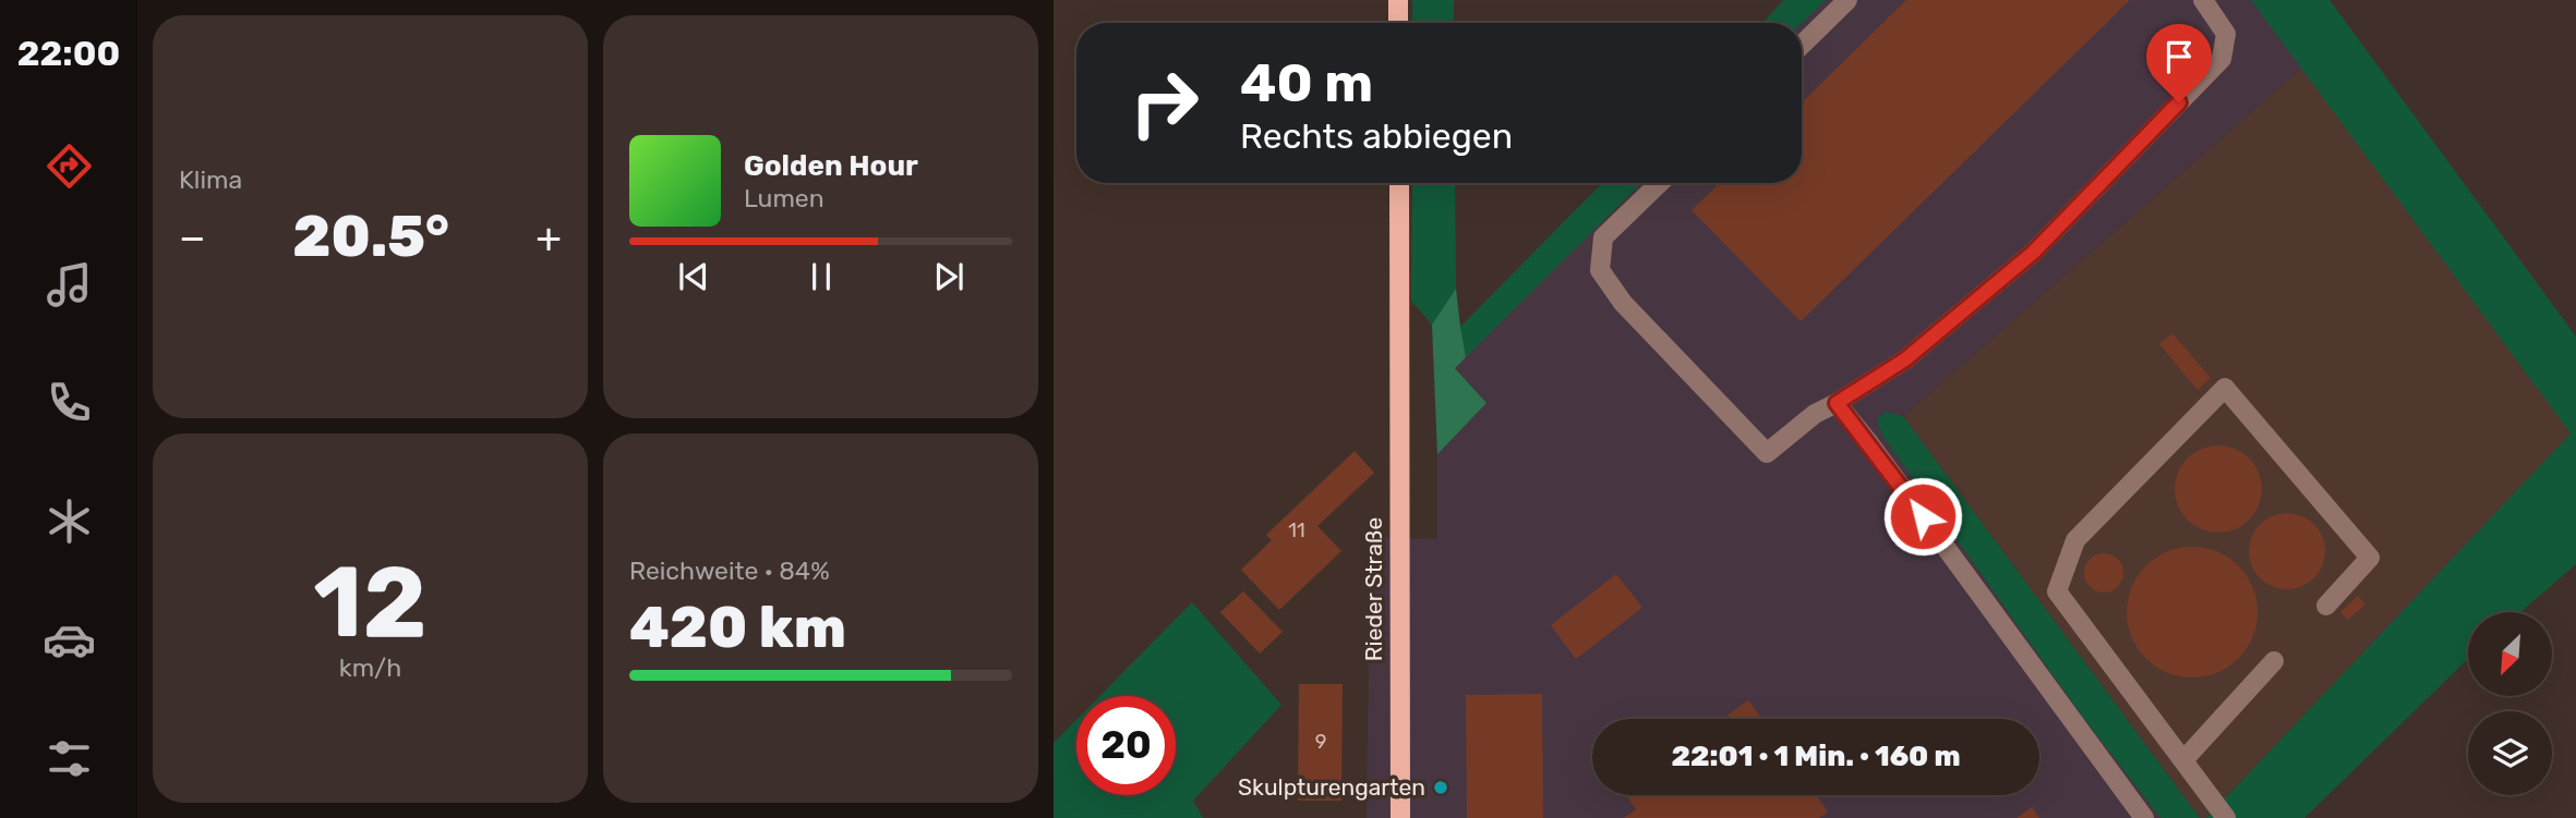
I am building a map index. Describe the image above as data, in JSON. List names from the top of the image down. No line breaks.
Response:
{"streets":{"main road":["Rieder Straße"]},"places":["Skulpturengarten"],"house_numbers":["11","9"],"north":"bottom left","page":{"tabs":"22:00","tile":["Klima",["12","km/h"],["Reichweite · 84%","420 km"]],"turn":["40 m","Rechts abbiegen"],"song":["Golden Hour","Lumen"],"heat":["−","20.5°","+"],"limit":"20","trip":"22:01 · 1 Min. · 160 m"}}
